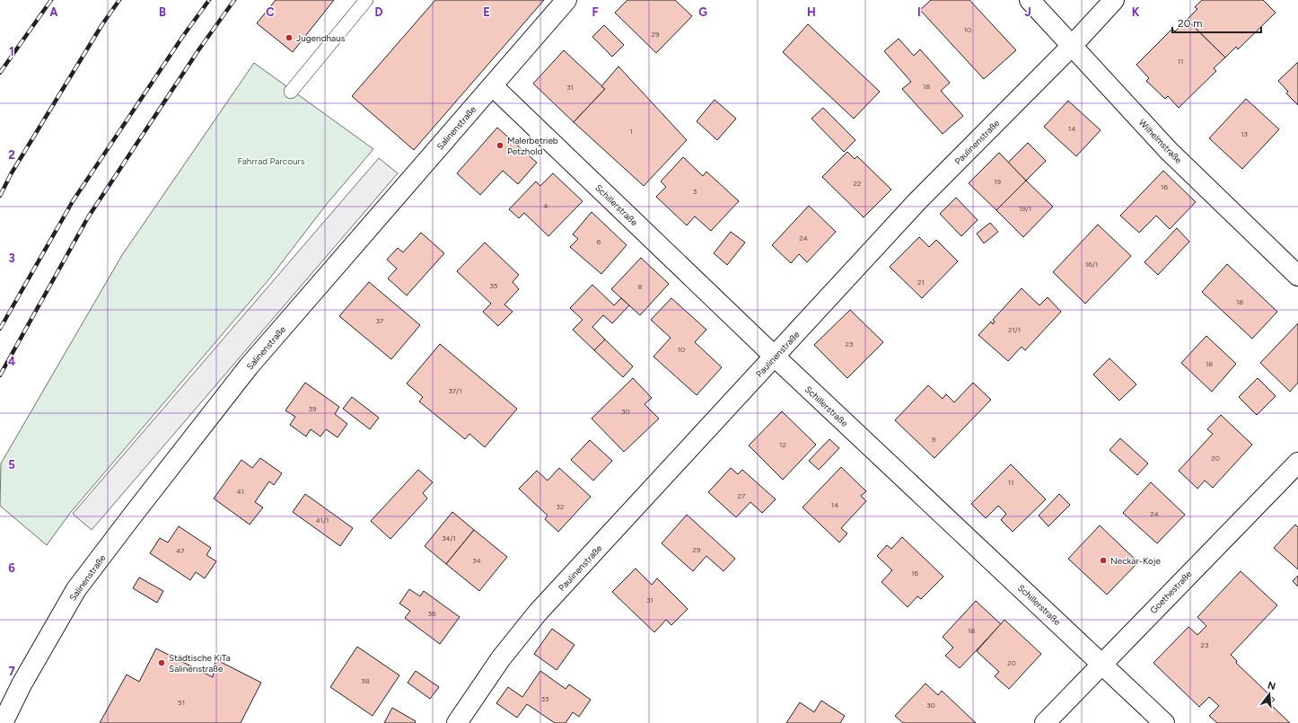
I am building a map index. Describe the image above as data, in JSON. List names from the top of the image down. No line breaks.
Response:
{"streets":{"street":["Salinenstraße","Wilhelmstraße","Paulinenstraße","Schillerstraße","Goethestraße"]},"crossings":[["Salinenstraße","Schillerstraße"],["Wilhelmstraße","Paulinenstraße"],["Paulinenstraße","Schillerstraße"],["Schillerstraße","Goethestraße"]],"parks":["Fahrrad Parcours"],"places":["Jugendhaus","Malerbetrieb Petzhold","Neckar-Koje","Städtische KiTa Salinenstraße"],"house_numbers":["10","29","11","18","31","14","1","13","19","22","16","3","4","19/1","24","6","16/1","21","35","8","18","37","21/1","23","10","18","37/1","39","30","9","12","20","11","41","27","14","32","24","41/1","34/1","29","47","34","16","31","36","18","23","20","38","33","51","30"],"scale_bar":"20 m","north":"top","grid":{"columns":["A","B","C","D","E","F","G","H","I","J","K"],"rows":["1","2","3","4","5","6","7"]}}
